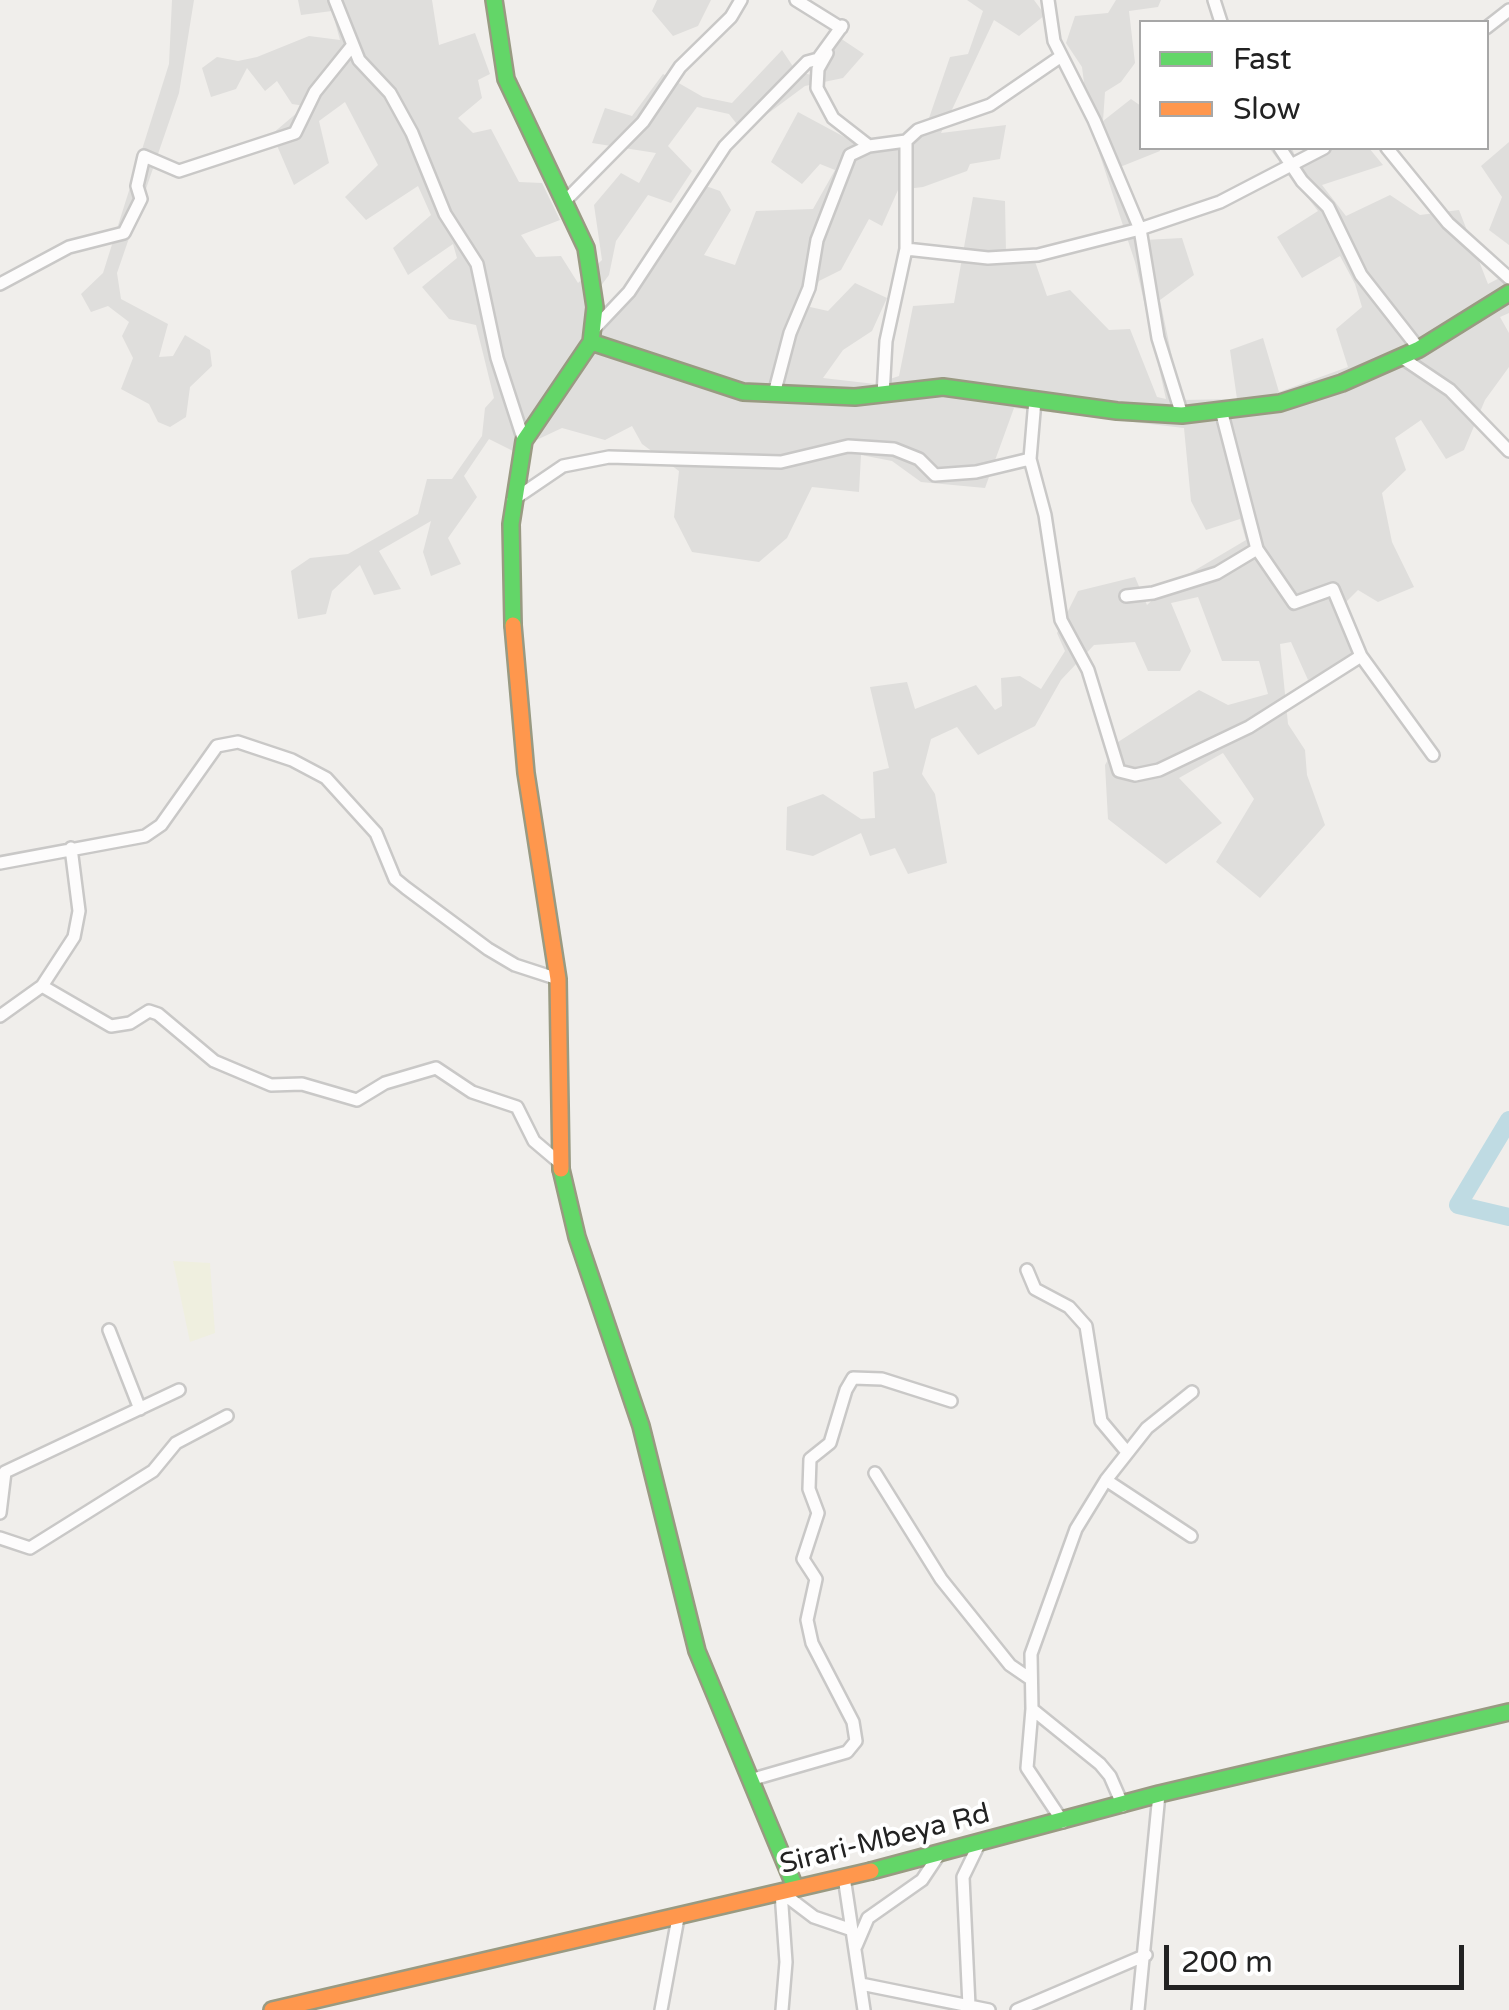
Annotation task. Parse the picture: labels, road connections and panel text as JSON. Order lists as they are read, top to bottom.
{
  "streets": {
    "main road": ["Sirari-Mbeya Rd"]
  },
  "legend": ["Fast", "Slow"],
  "scale_bar": "200 m"
}
